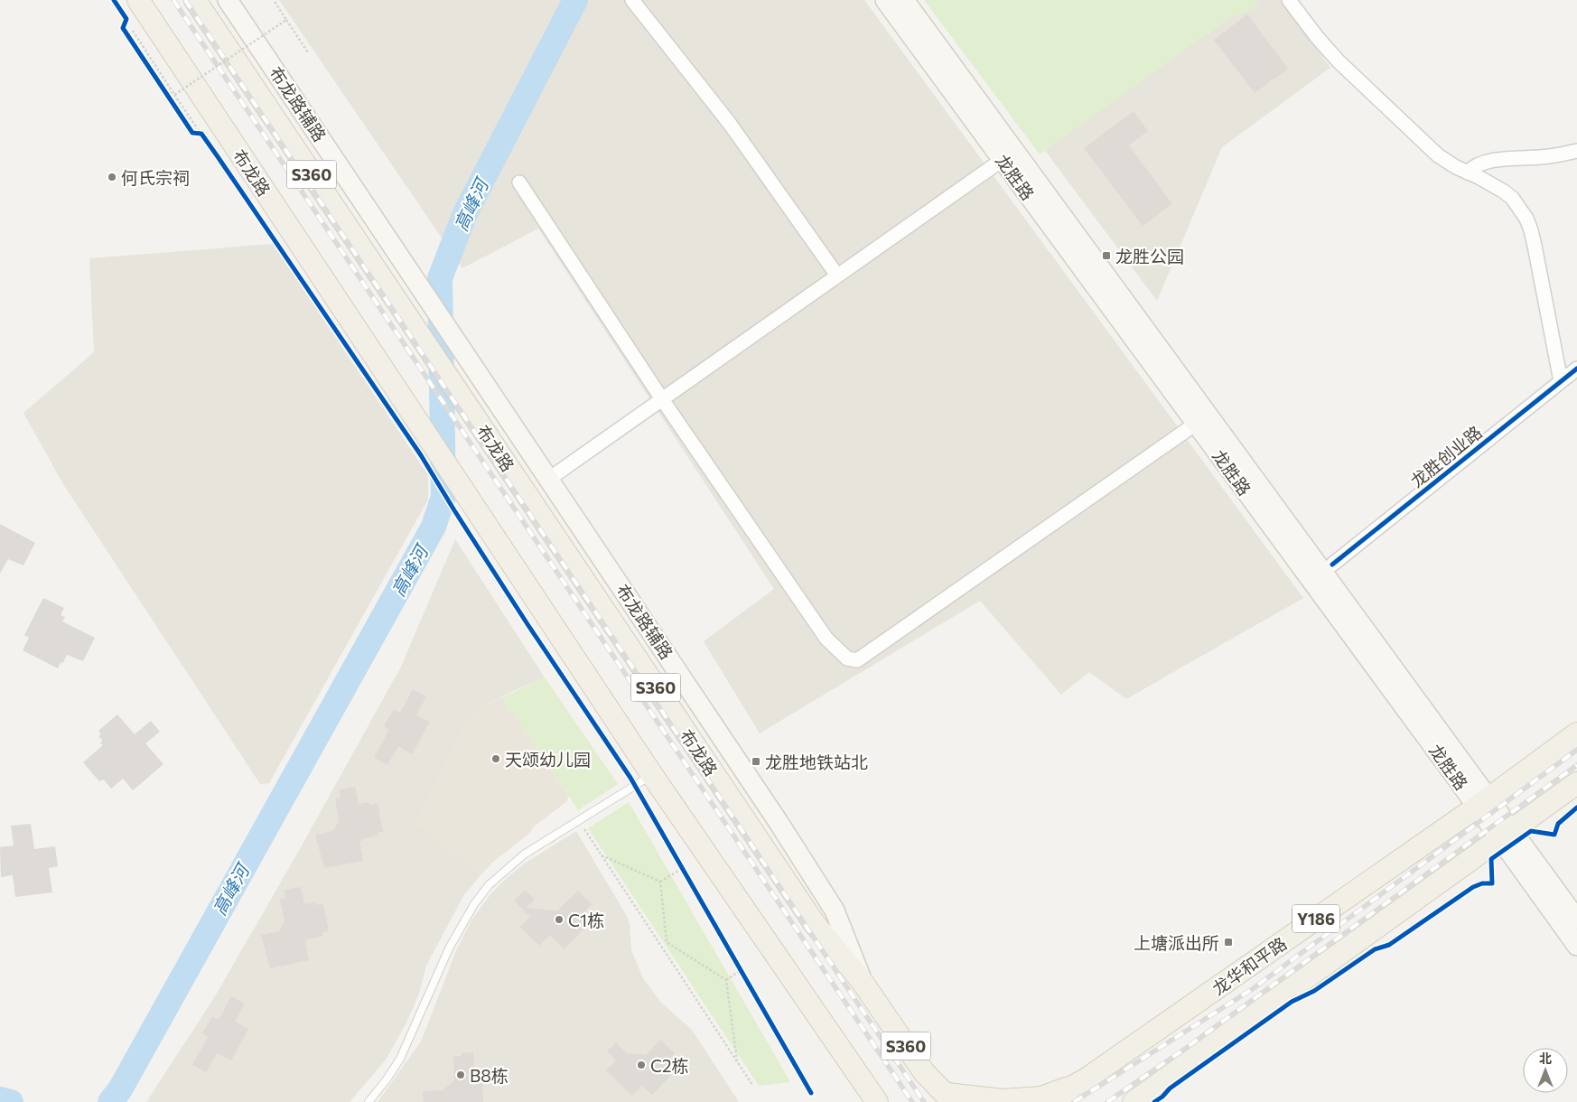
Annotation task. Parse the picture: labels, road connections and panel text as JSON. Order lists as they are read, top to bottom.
{
  "streets": {
    "main road": [
      "布龙路辅路",
      "布龙路",
      "S360",
      "龙胜路",
      "Y186",
      "龙华和平路"
    ],
    "street": ["龙胜创业路"]
  },
  "crossings": [
    ["布龙路辅路", "布龙路"],
    ["布龙路", "S360"],
    ["龙胜路", "龙胜创业路"],
    ["龙胜路", "Y186"],
    ["龙胜路", "龙华和平路"]
  ],
  "water": ["高峰河"],
  "places": {
    "other": [
      "何氏宗祠",
      "天颂幼儿园",
      "C1栋",
      "C2栋",
      "B8栋"
    ],
    "transit": ["龙胜公园", "龙胜地铁站北", "上塘派出所"]
  },
  "north": "top"
}
